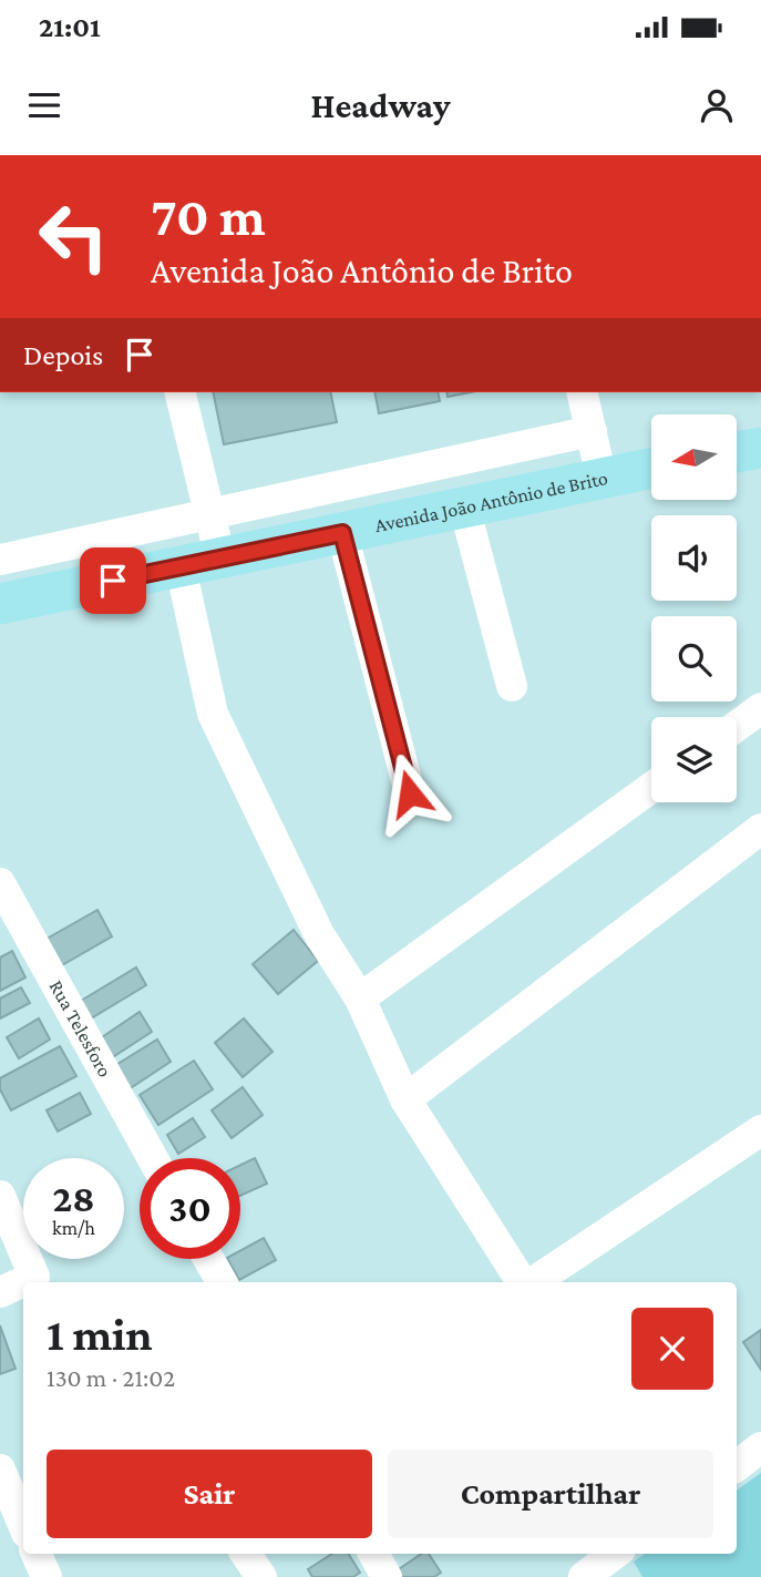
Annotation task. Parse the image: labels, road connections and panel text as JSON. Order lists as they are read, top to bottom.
{
  "streets": {
    "main road": ["Avenida João Antônio de Brito"],
    "street": ["Rua Telesforo"]
  },
  "north": "left",
  "page": {
    "status": "21:01",
    "header": "Headway",
    "turn": ["70 m", "Avenida João Antônio de Brito"],
    "then": "Depois",
    "speed": "28 km/h",
    "limit": "30",
    "heading": ["1 min", "130 m · 21:02"],
    "buttons": ["Sair", "Compartilhar"]
  }
}
